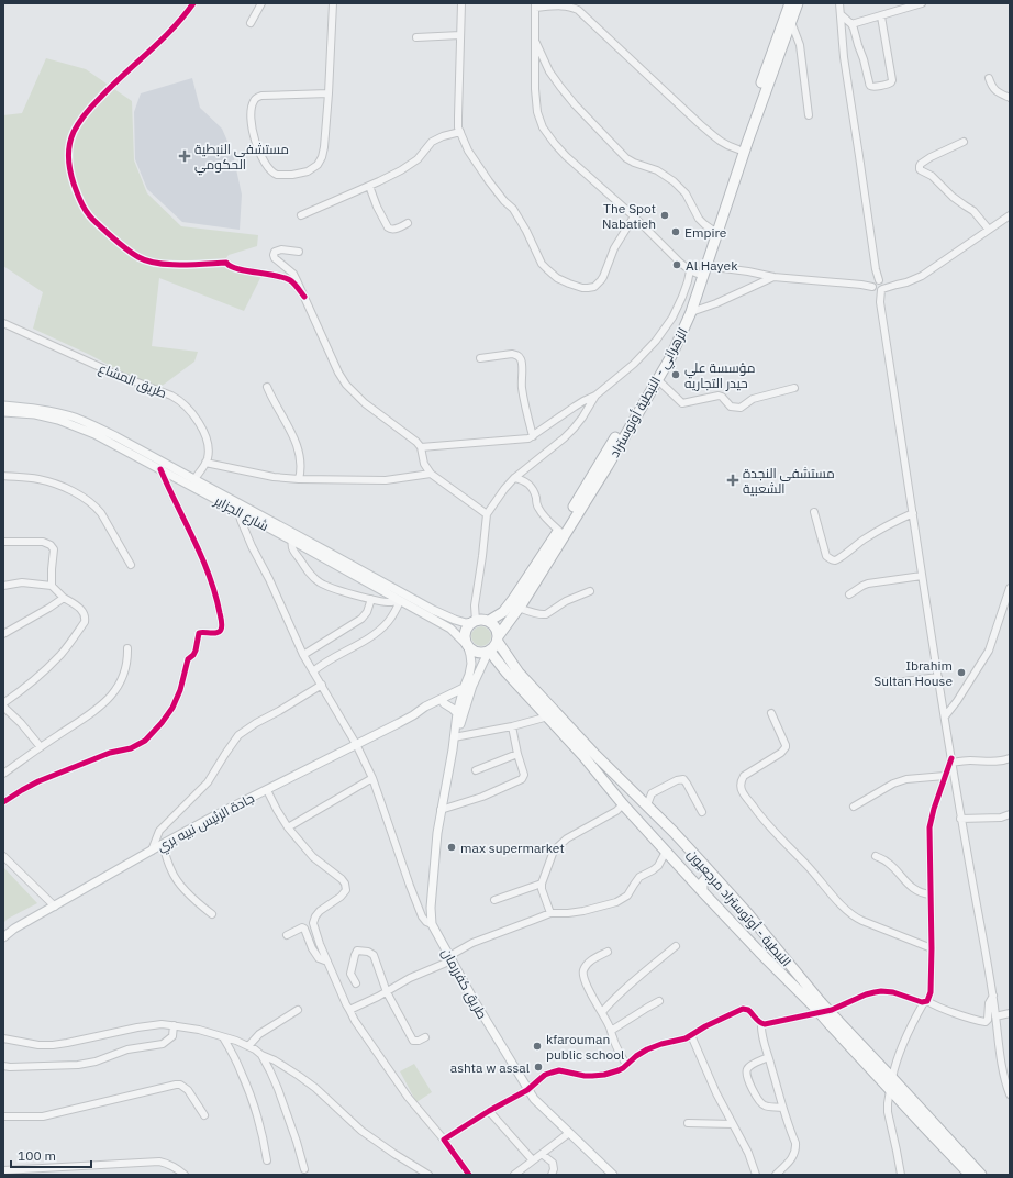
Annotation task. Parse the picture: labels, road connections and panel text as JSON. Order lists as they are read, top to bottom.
{
  "streets": {
    "highway": ["الزهراني - النبطية أوتوستراد", "النبطية - أوتوستراد مرجعيون"],
    "main road": ["شارع الجزاير", "جادة الرئيس نبيه بري", "طريق كفررمان"],
    "street": ["طريق المشاع"]
  },
  "crossings": [
    ["الزهراني - النبطية أوتوستراد", "شارع الجزاير"],
    ["الزهراني - النبطية أوتوستراد", "النبطية - أوتوستراد مرجعيون"],
    ["شارع الجزاير", "النبطية - أوتوستراد مرجعيون"]
  ],
  "places": {
    "health": ["مستشفى النبطية الحكومي", "مستشفى النجدة الشعبية"],
    "other": [
      "The Spot Nabatieh",
      "Empire",
      "Al Hayek",
      "مؤسسة علي حيدر التجاريه",
      "Ibrahim Sultan House",
      "max supermarket",
      "kfarouman public school",
      "ashta w assal"
    ]
  },
  "scale_bar": "100 m"
}
